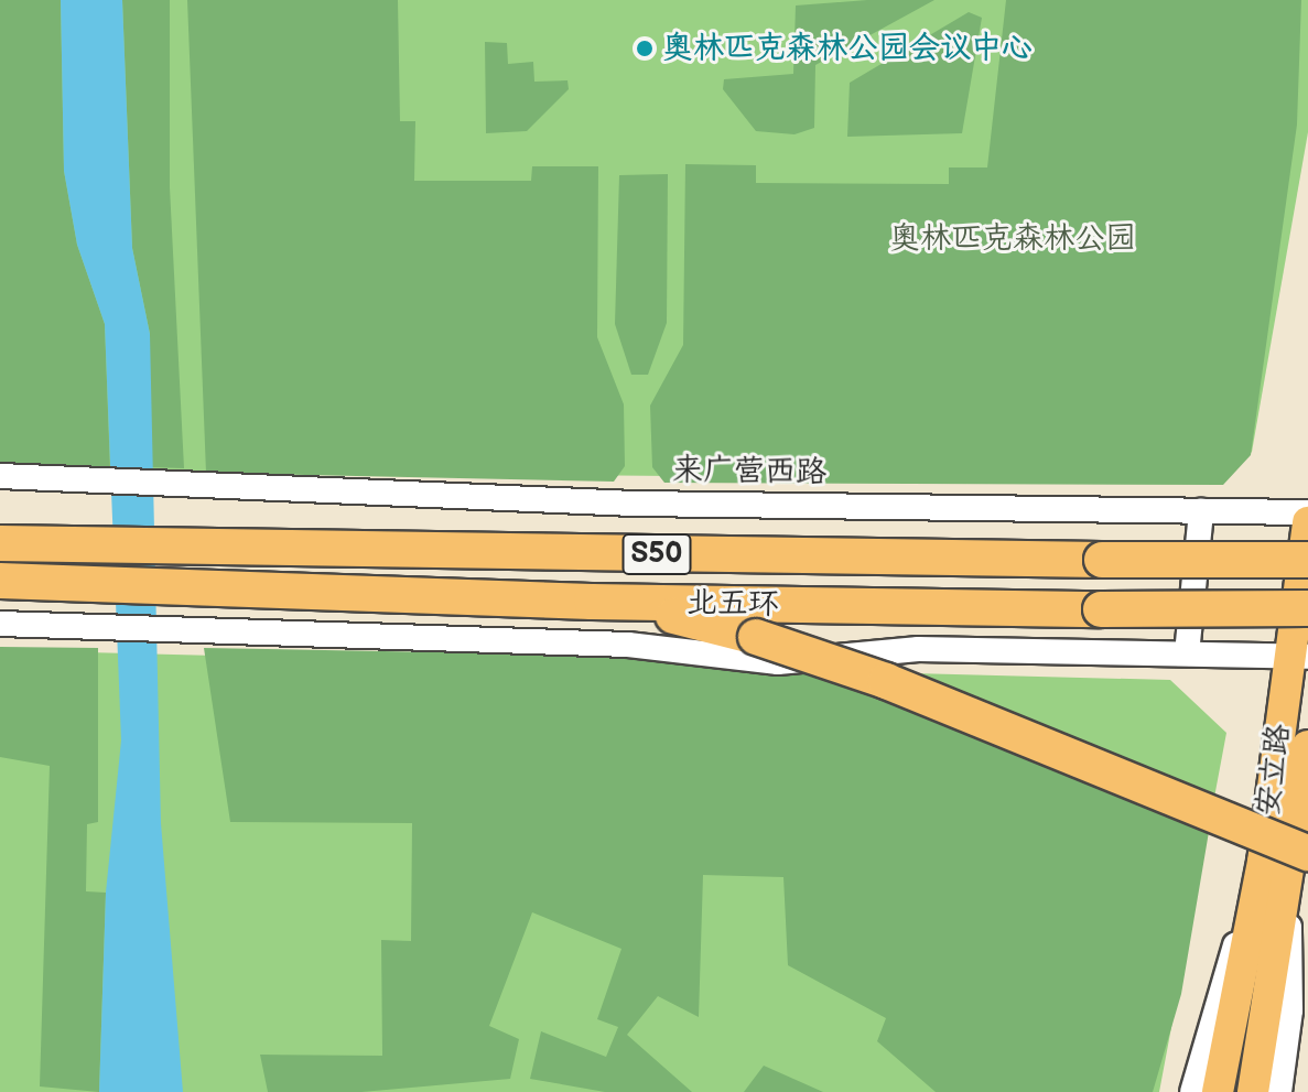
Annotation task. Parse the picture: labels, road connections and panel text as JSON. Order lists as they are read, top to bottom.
{
  "streets": {
    "highway": ["S50", "北五环"],
    "main road": ["安立路"],
    "street": ["来广营西路"]
  },
  "parks": ["奥林匹克森林公园"],
  "places": ["奥林匹克森林公园会议中心"]
}
